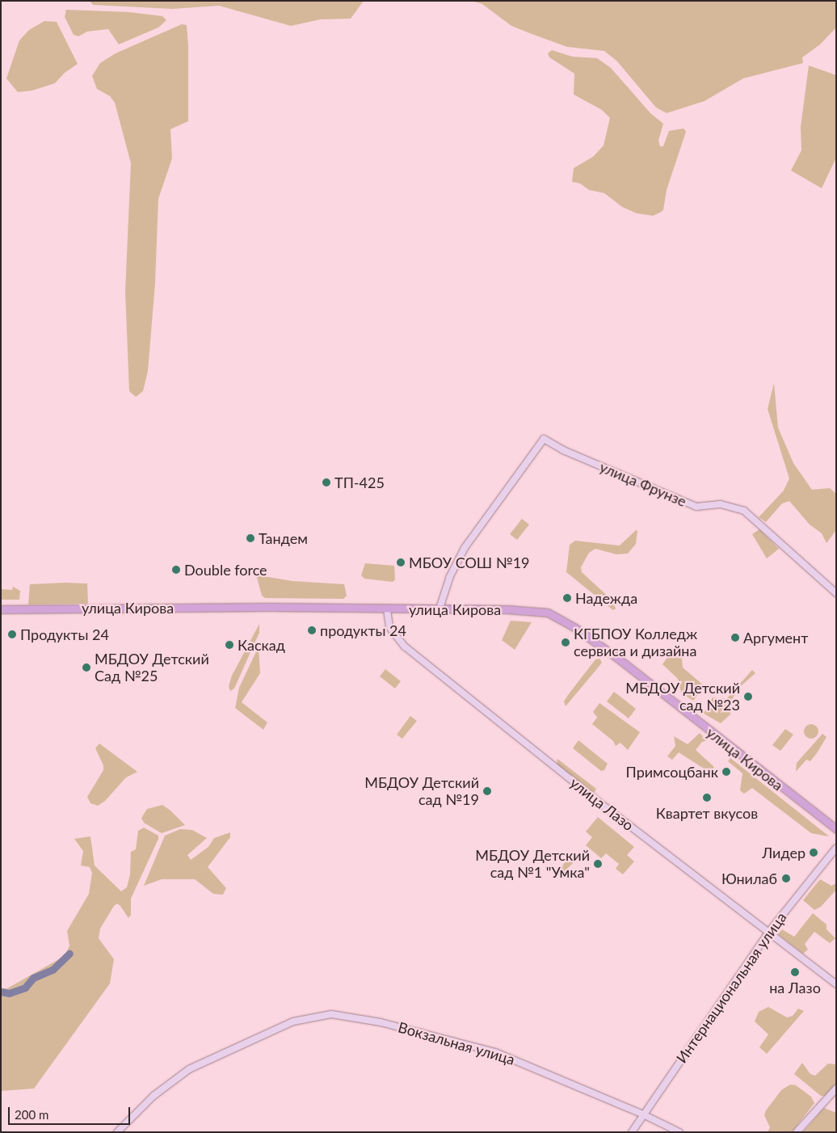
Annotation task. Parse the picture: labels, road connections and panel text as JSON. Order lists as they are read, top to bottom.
{
  "streets": {
    "main road": [
      "улица Фрунзе",
      "улица Кирова",
      "улица Лазо",
      "Интернациональная улица",
      "Вокзальная улица"
    ]
  },
  "crossings": [
    ["улица Фрунзе", "улица Кирова"],
    ["улица Кирова", "улица Лазо"],
    ["улица Лазо", "Интернациональная улица"],
    ["Интернациональная улица", "Вокзальная улица"]
  ],
  "places": [
    "ТП-425",
    "Тандем",
    "МБОУ СОШ №19",
    "Double force",
    "Надежда",
    "продукты 24",
    "Продукты 24",
    "Аргумент",
    "КГБПОУ Колледж сервиса и дизайна",
    "Каскад",
    "МБДОУ Детский Сад №25",
    "МБДОУ Детский сад №23",
    "Примсоцбанк",
    "МБДОУ Детский сад №19",
    "Квартет вкусов",
    "Лидер",
    "МБДОУ Детский сад №1 \"Умка\"",
    "Юнилаб",
    "на Лазо"
  ],
  "scale_bar": "200 m"
}
